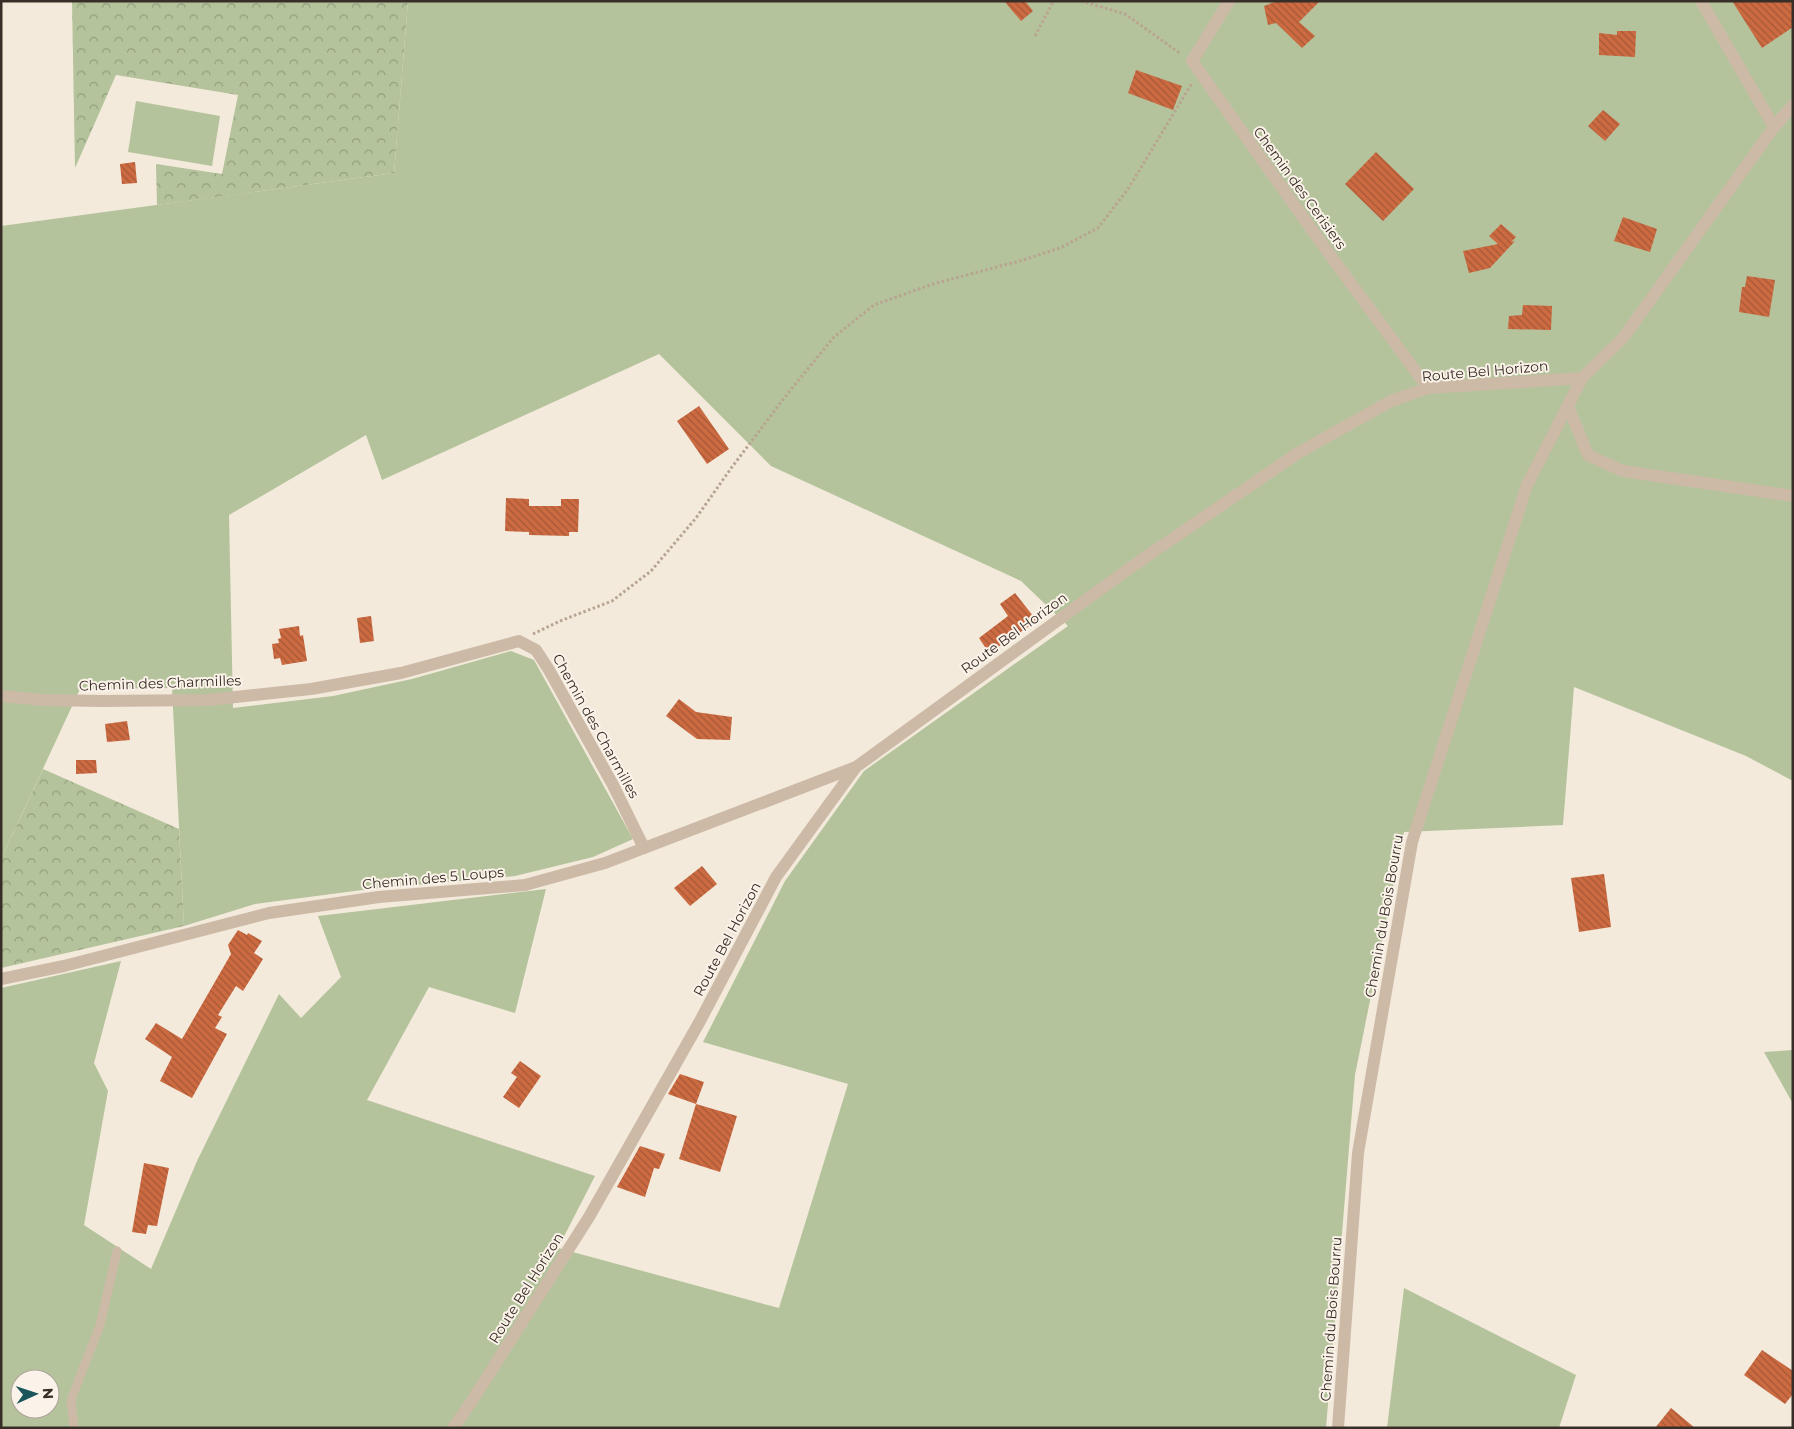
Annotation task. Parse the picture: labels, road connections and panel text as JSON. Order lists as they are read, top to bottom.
{
  "streets": {
    "street": [
      "Chemin des Cerisiers",
      "Route Bel Horizon",
      "Chemin des Charmilles",
      "Chemin des 5 Loups",
      "Chemin du Bois Bourru"
    ]
  },
  "crossings": [
    ["Chemin des Cerisiers", "Route Bel Horizon"],
    ["Route Bel Horizon", "Chemin des 5 Loups"],
    ["Route Bel Horizon", "Chemin du Bois Bourru"],
    ["Chemin des Charmilles", "Chemin des 5 Loups"]
  ],
  "north": "right"
}
